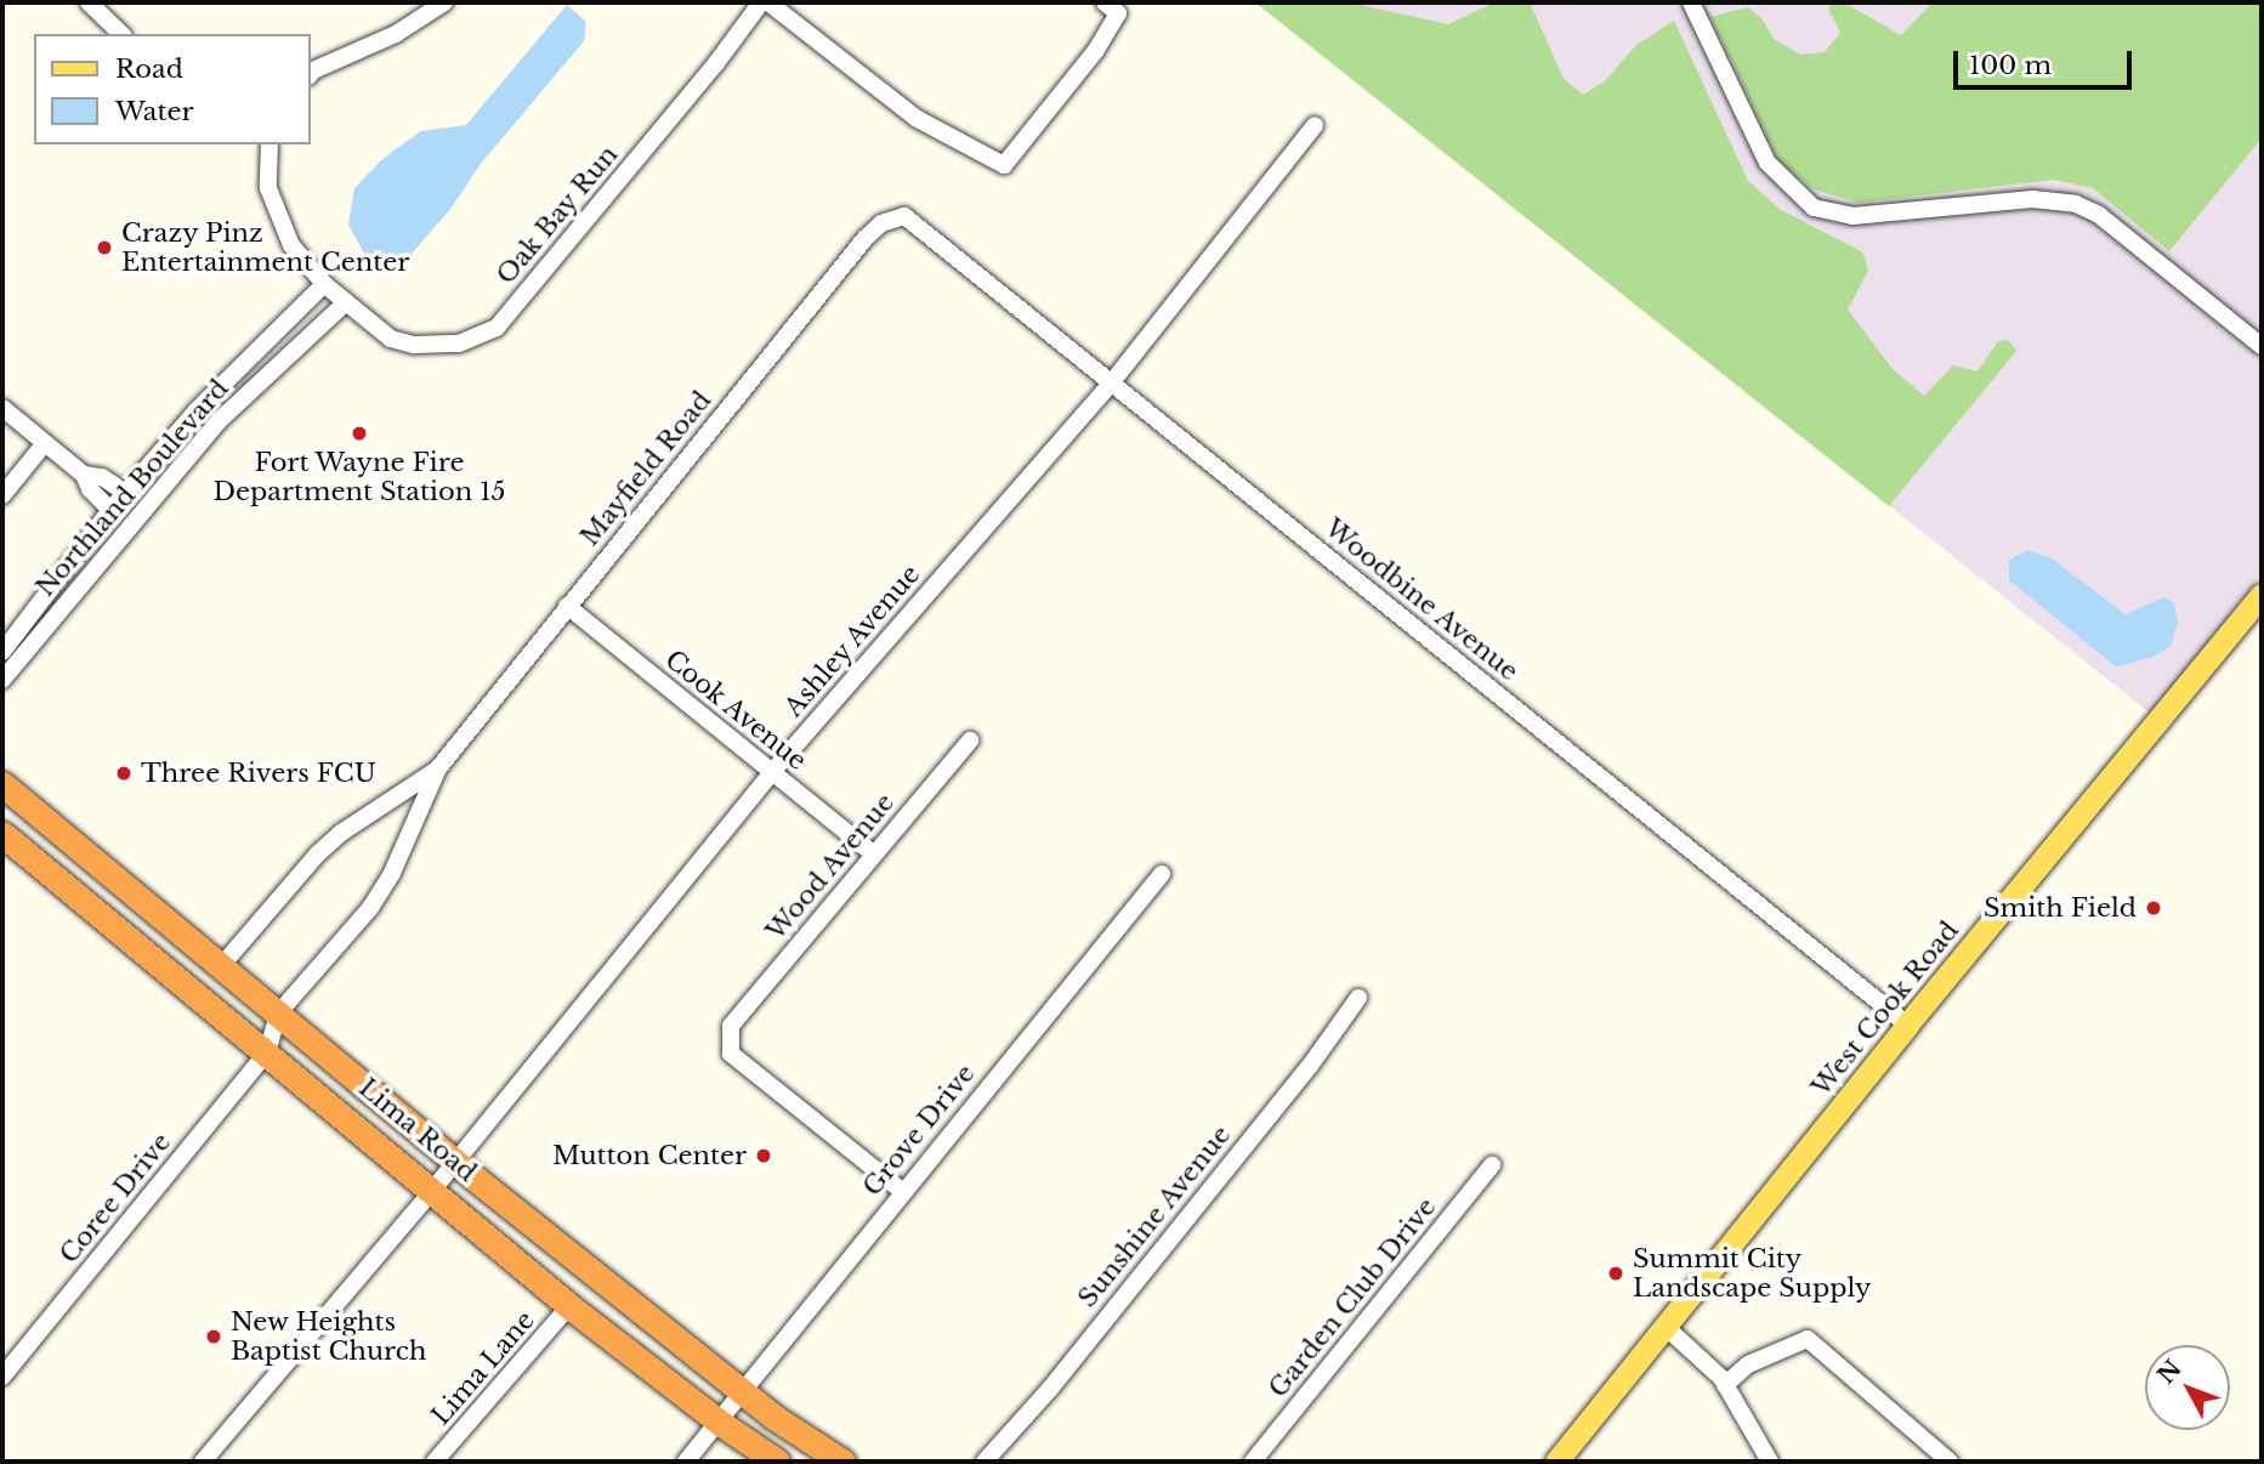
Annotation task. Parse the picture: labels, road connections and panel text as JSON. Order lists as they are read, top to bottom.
{
  "streets": {
    "highway": ["Lima Road"],
    "main road": ["West Cook Road"],
    "street": [
      "Oak Bay Run",
      "Mayfield Road",
      "Northland Boulevard",
      "Woodbine Avenue",
      "Ashley Avenue",
      "Cook Avenue",
      "Wood Avenue",
      "Grove Drive",
      "Coree Drive",
      "Sunshine Avenue",
      "Garden Club Drive",
      "Lima Lane"
    ]
  },
  "crossings": [
    ["Oak Bay Run", "Northland Boulevard"],
    ["Mayfield Road", "Woodbine Avenue"],
    ["Mayfield Road", "Cook Avenue"],
    ["Woodbine Avenue", "Ashley Avenue"],
    ["Woodbine Avenue", "West Cook Road"],
    ["Ashley Avenue", "Cook Avenue"],
    ["Ashley Avenue", "Lima Road"],
    ["Cook Avenue", "Wood Avenue"],
    ["Wood Avenue", "Grove Drive"],
    ["Lima Road", "Grove Drive"],
    ["Lima Road", "Coree Drive"],
    ["Lima Road", "Lima Lane"]
  ],
  "places": [
    "Crazy Pinz Entertainment Center",
    "Fort Wayne Fire Department Station 15",
    "Three Rivers FCU",
    "Smith Field",
    "Mutton Center",
    "Summit City Landscape Supply",
    "New Heights Baptist Church"
  ],
  "legend": ["Road", "Water"],
  "scale_bar": "100 m",
  "north": "top left"
}
